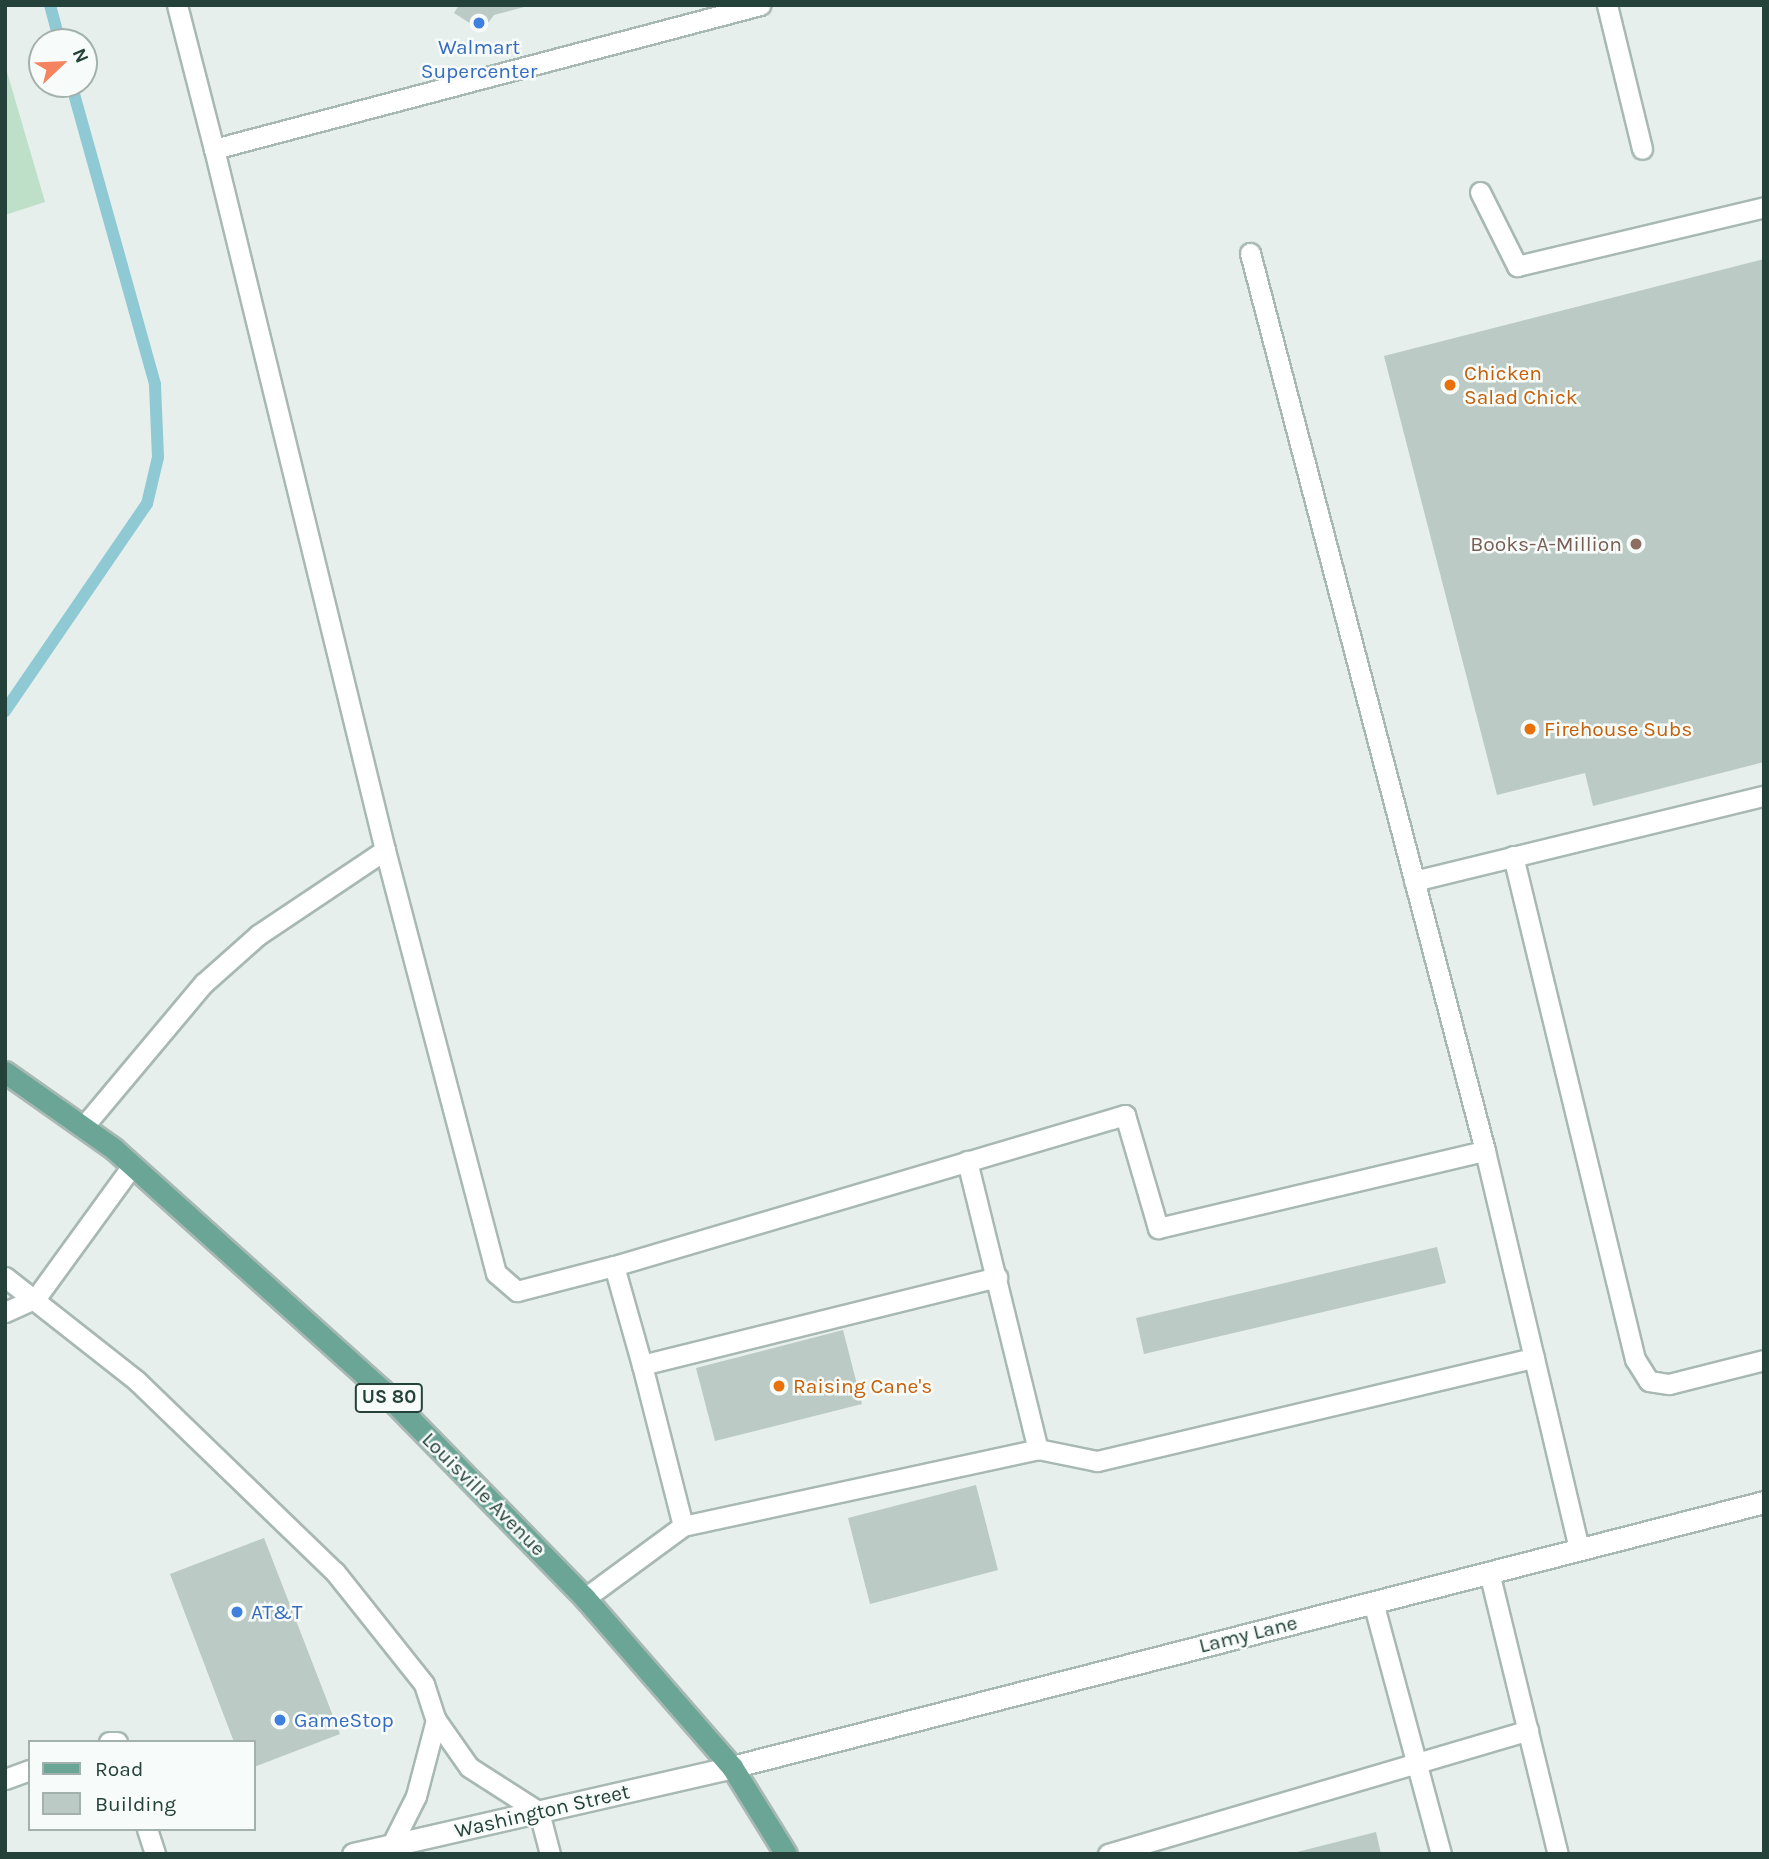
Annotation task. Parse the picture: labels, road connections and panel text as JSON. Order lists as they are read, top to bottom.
{
  "streets": {
    "main road": ["US 80", "Louisville Avenue"],
    "street": ["Lamy Lane", "Washington Street"]
  },
  "crossings": [
    ["Louisville Avenue", "Lamy Lane"],
    ["Louisville Avenue", "Washington Street"],
    ["Lamy Lane", "Washington Street"]
  ],
  "places": [
    "Walmart Supercenter",
    "Chicken Salad Chick",
    "Books-A-Million",
    "Firehouse Subs",
    "Raising Cane's",
    "AT&T",
    "GameStop"
  ],
  "legend": ["Road", "Building"],
  "north": "top right"
}
